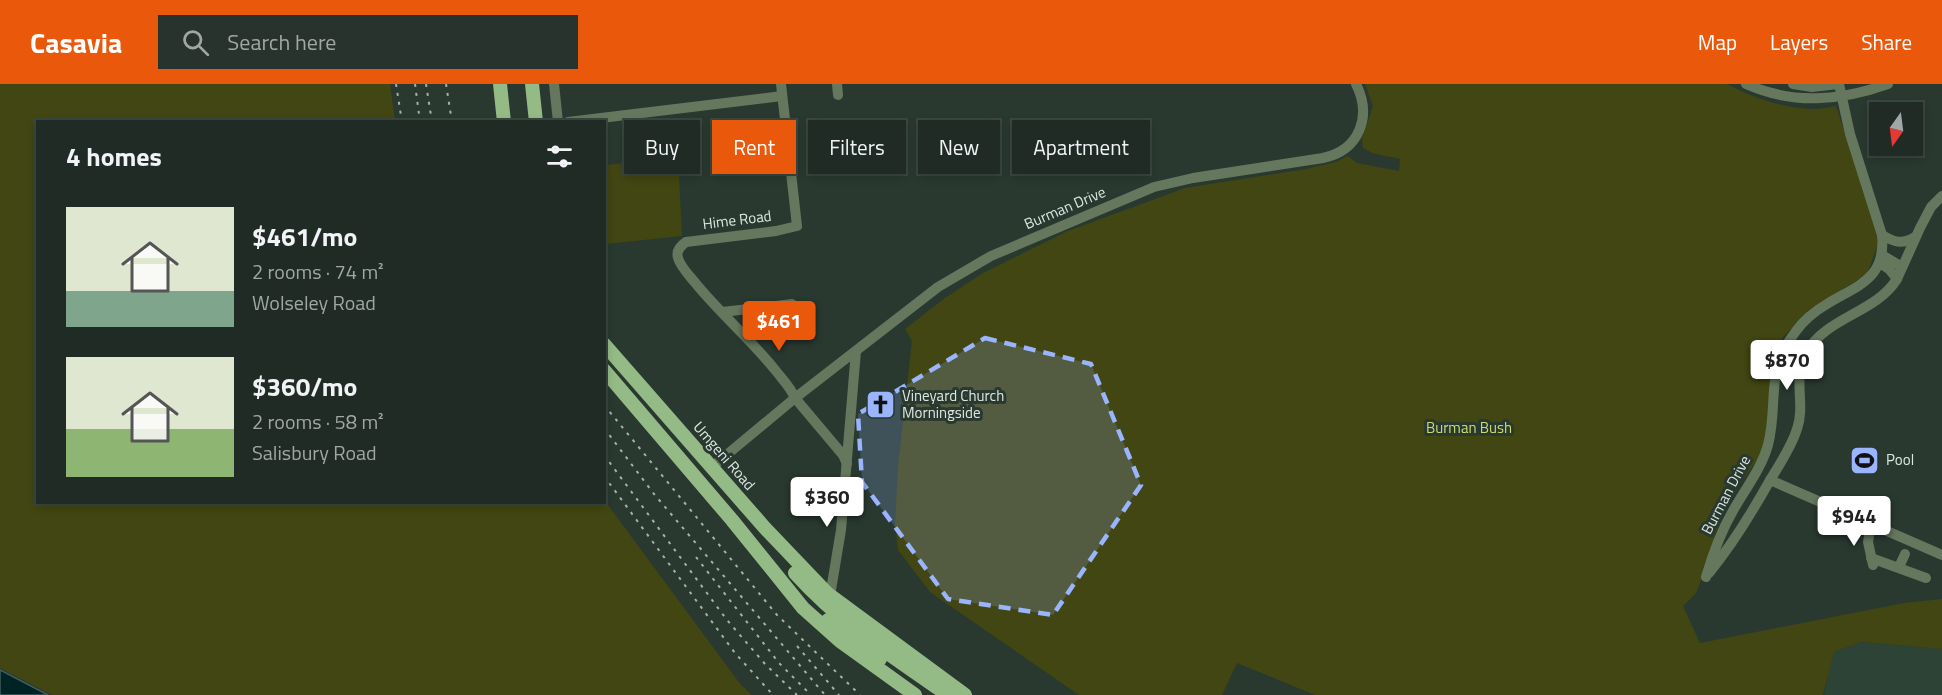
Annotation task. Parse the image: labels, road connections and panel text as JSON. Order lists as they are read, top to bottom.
{
  "streets": {
    "main road": ["Umgeni Road"],
    "street": ["Burman Drive", "Hime Road"]
  },
  "crossings": [
    ["Burman Drive", "Umgeni Road"]
  ],
  "parks": ["Burman Bush"],
  "places": {
    "church": ["Vineyard Church Morningside"],
    "sports": ["Pool"]
  },
  "north": "bottom",
  "page": {
    "header": "Casavia",
    "search": "Search here",
    "nav": ["Map", "Layers", "Share"],
    "chip": [
      "Buy",
      "Rent",
      "Filters",
      "New",
      "Apartment"
    ],
    "heading": "4 homes",
    "list": [
      {
        "name": "$461/mo",
        "note": "2 rooms · 74 m² · Wolseley Road"
      },
      {
        "name": "$360/mo",
        "note": "2 rooms · 58 m² · Salisbury Road"
      }
    ],
    "price": [
      "$461",
      "$870",
      "$360",
      "$944"
    ]
  }
}
